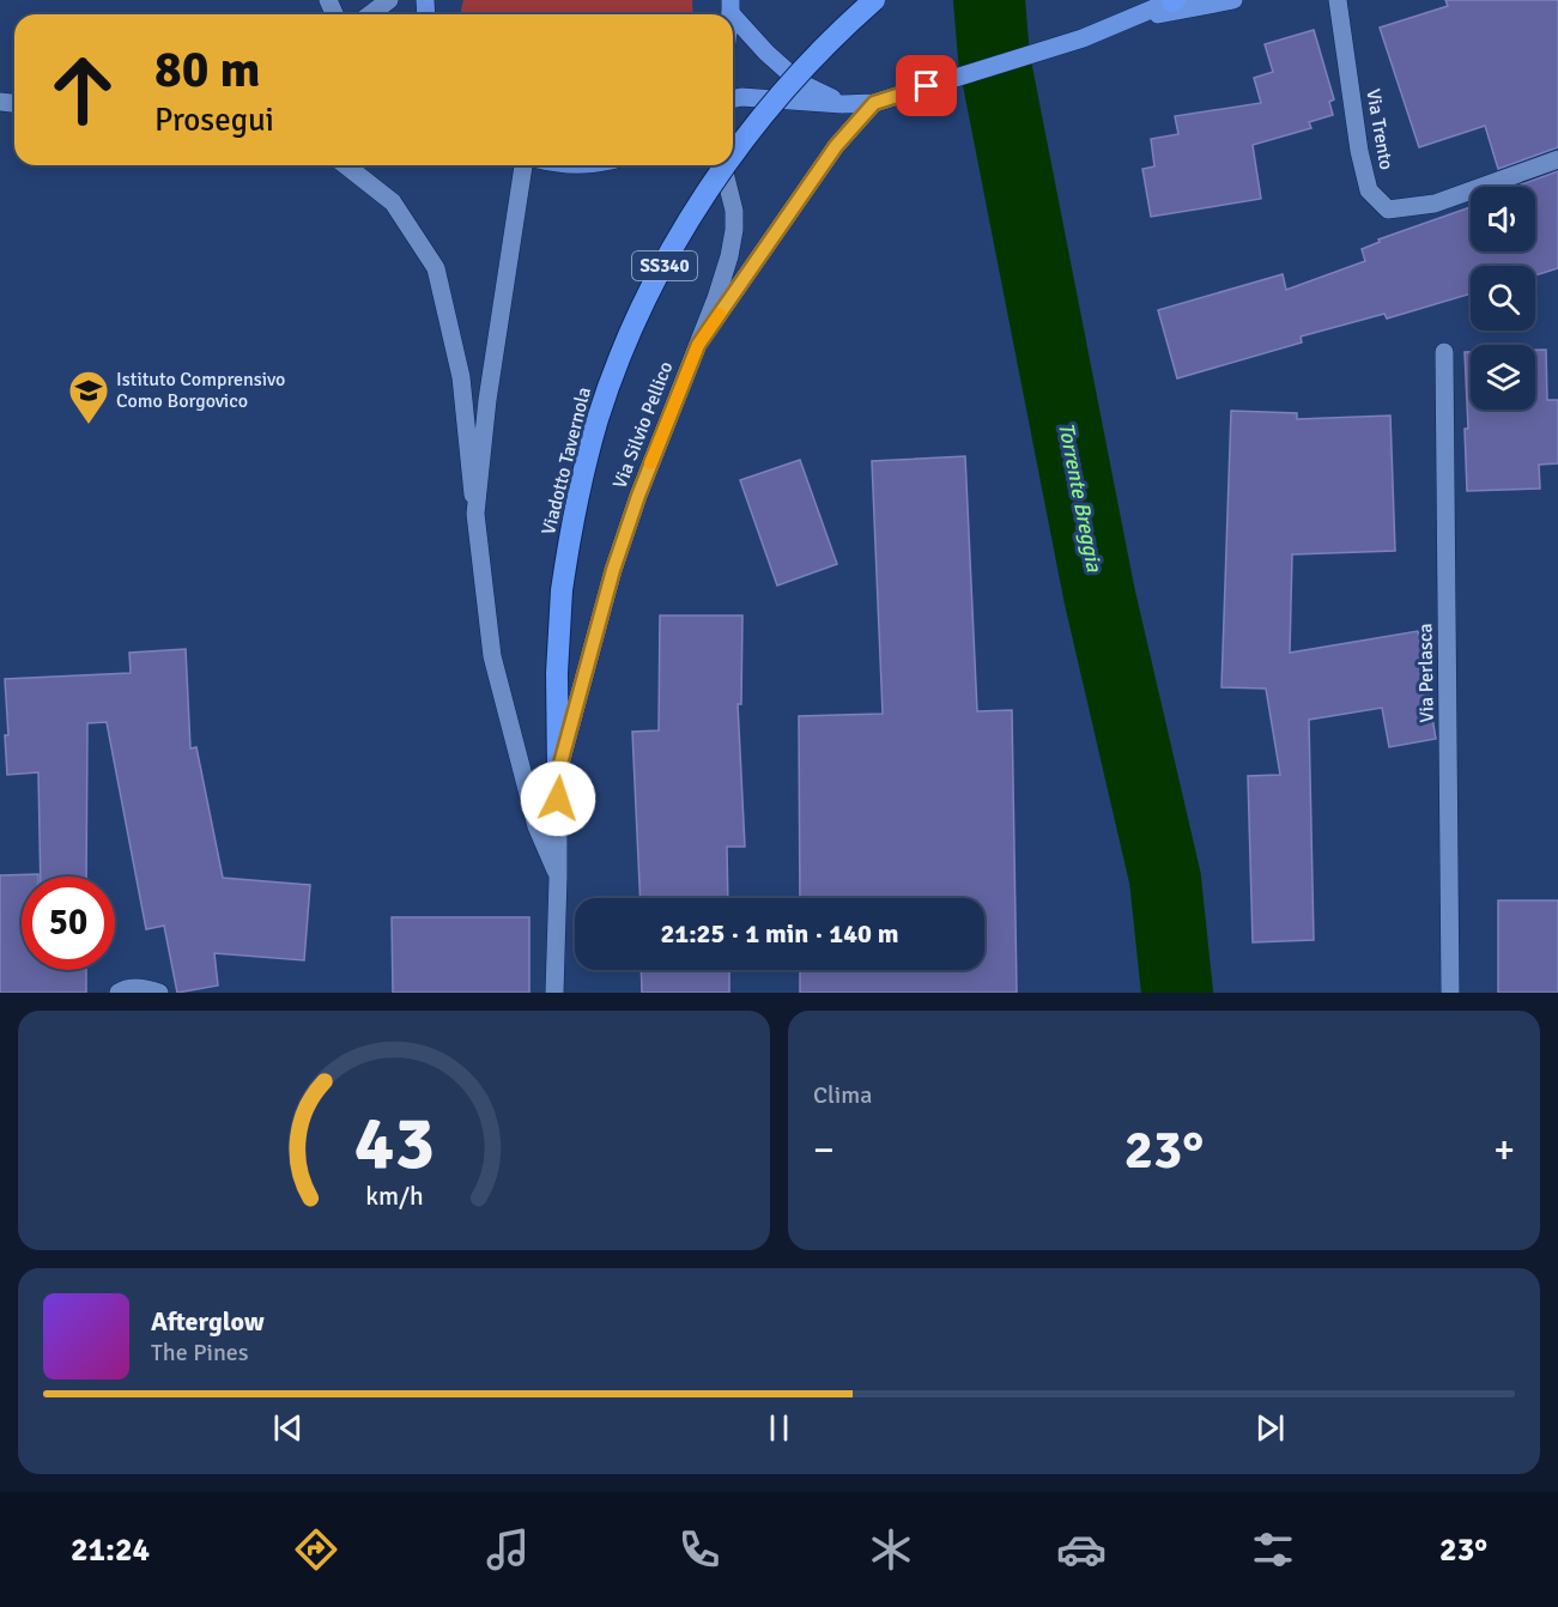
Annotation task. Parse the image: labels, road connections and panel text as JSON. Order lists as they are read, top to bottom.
{
  "streets": {
    "highway": ["SS340", "Viadotto Tavernola"],
    "main road": ["Via Trento", "Via Silvio Pellico", "Via Perlasca"]
  },
  "crossings": [
    ["Via Silvio Pellico", "Viadotto Tavernola"]
  ],
  "water": ["Torrente Breggia"],
  "places": {
    "school or university": ["Istituto Comprensivo Como Borgovico"]
  },
  "page": {
    "turn": ["80 m", "Prosegui"],
    "limit": "50",
    "trip": "21:25 · 1 min · 140 m",
    "tile": "Clima",
    "heat": ["−", "23°", "+"],
    "song": ["Afterglow", "The Pines"],
    "tabs": ["21:24", "23°"],
    "gauge": ["43", "km/h"]
  }
}
